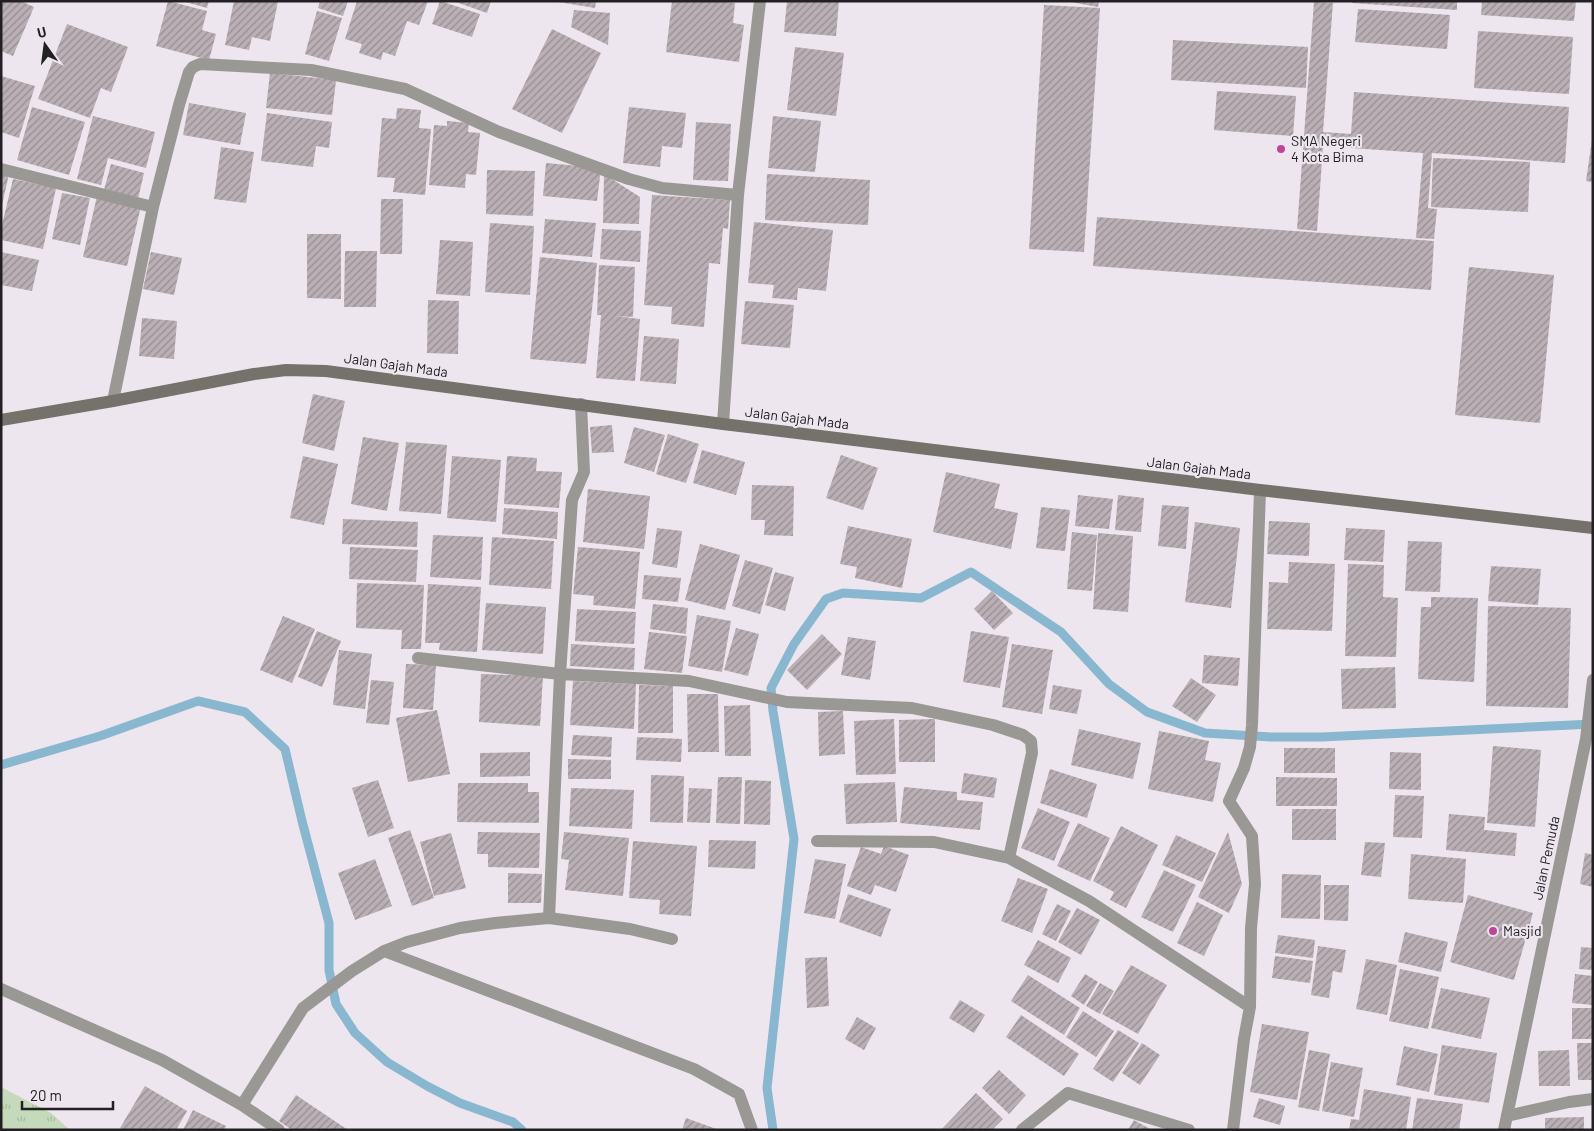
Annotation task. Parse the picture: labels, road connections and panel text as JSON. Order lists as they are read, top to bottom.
{
  "streets": {
    "main road": ["Jalan Gajah Mada"],
    "street": ["Jalan Pemuda"]
  },
  "places": ["SMA Negeri 4 Kota Bima", "Masjid"],
  "scale_bar": "20 m",
  "north": "top"
}
